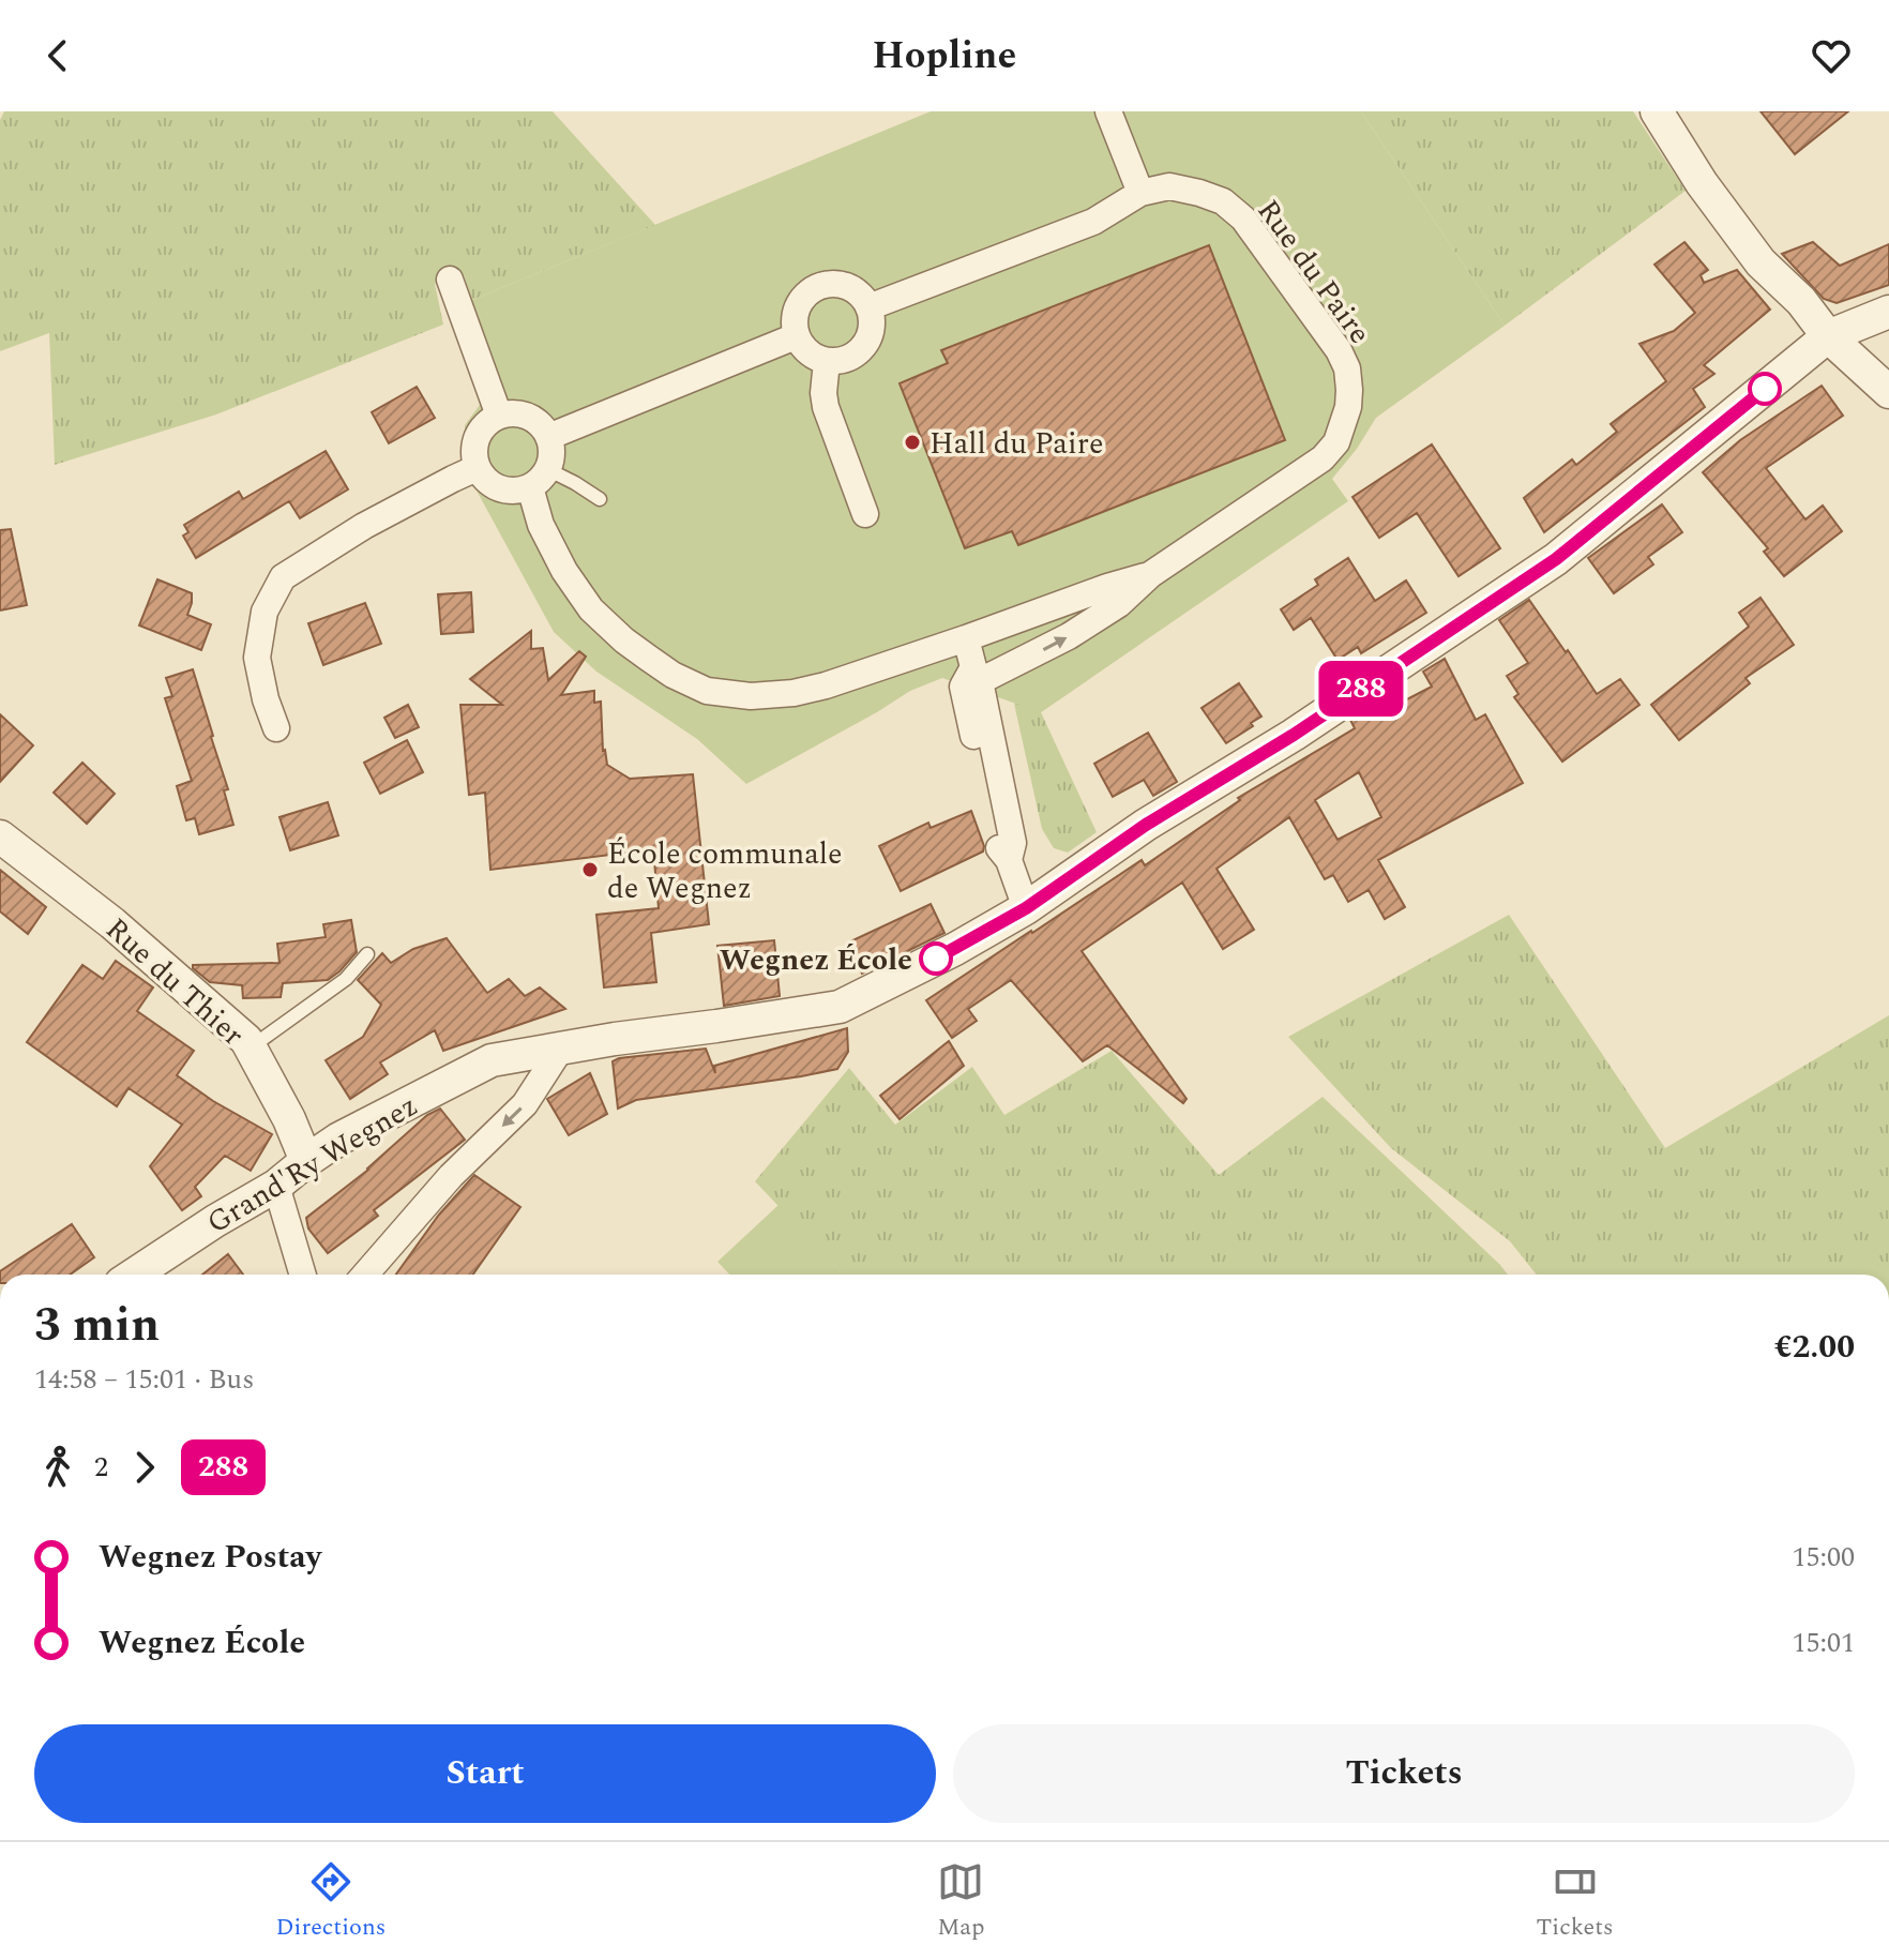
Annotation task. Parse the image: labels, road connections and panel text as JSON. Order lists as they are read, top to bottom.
{
  "streets": {
    "street": ["Rue du Paire", "Rue du Thier", "Grand'Ry Wegnez"]
  },
  "crossings": [
    ["Rue du Thier", "Grand'Ry Wegnez"]
  ],
  "places": ["Hall du Paire", "École communale de Wegnez", "Wegnez École"],
  "lines": ["bus line 288"],
  "page": {
    "header": "Hopline",
    "on_map": "288",
    "heading": ["3 min", "14:58 – 15:01 · Bus", "€2.00"],
    "legs": ["2", "288"],
    "list": [
      {
        "name": "Wegnez Postay",
        "value": "15:00"
      },
      {
        "name": "Wegnez École",
        "value": "15:01"
      }
    ],
    "buttons": ["Start", "Tickets"],
    "tabs": ["Directions", "Map", "Tickets"]
  }
}
